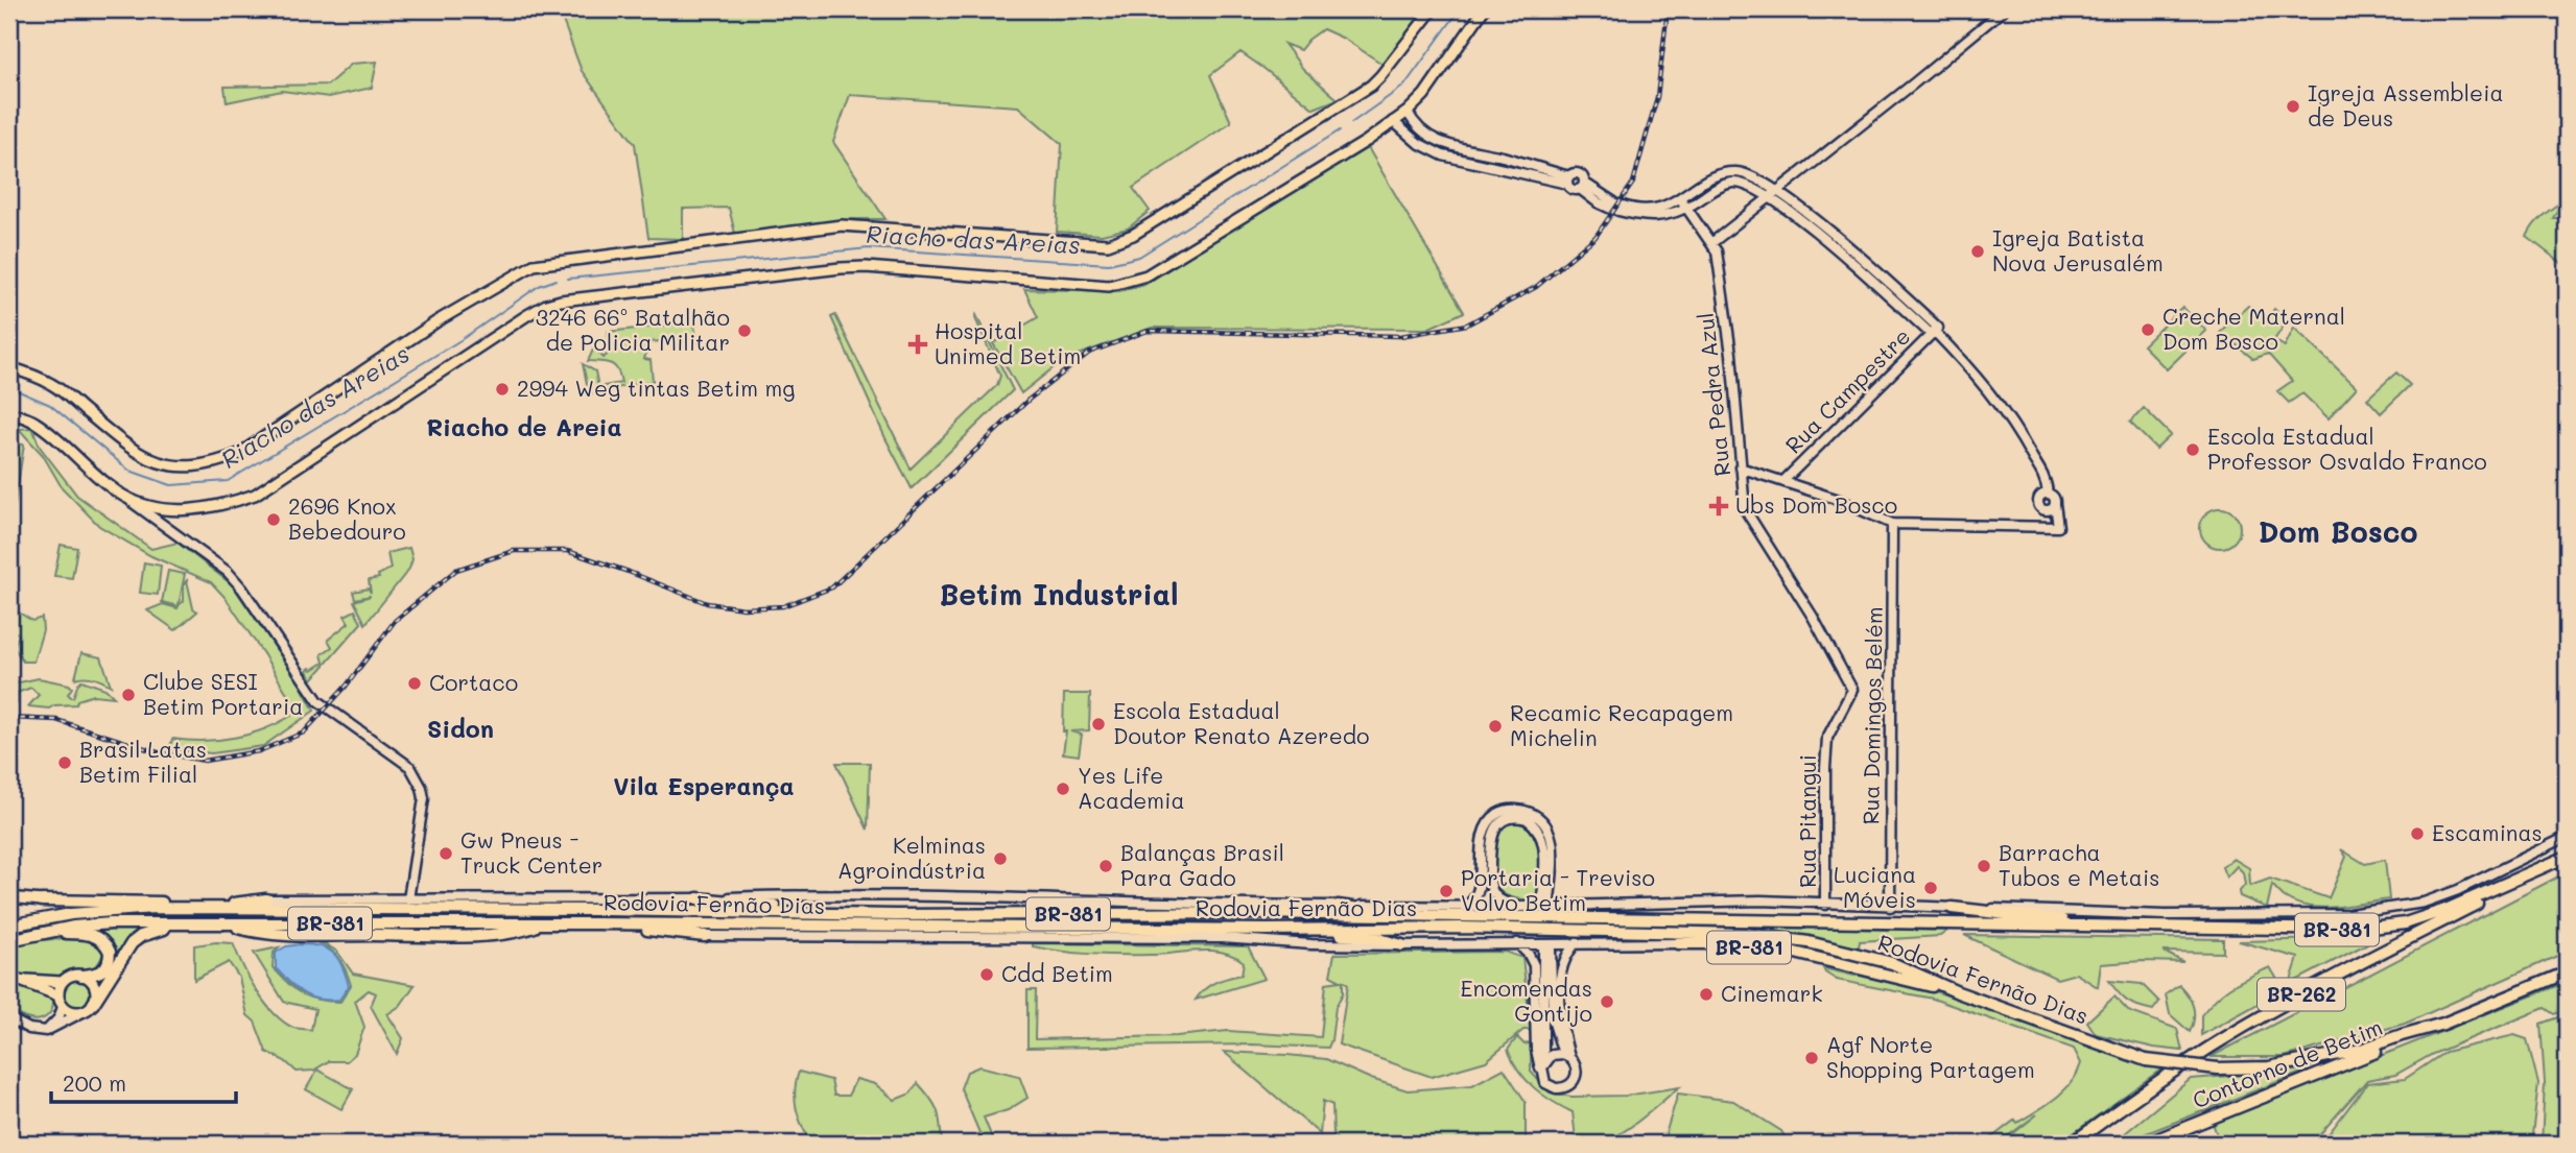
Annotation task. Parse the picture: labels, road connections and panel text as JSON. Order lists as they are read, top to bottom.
{
  "streets": {
    "highway": [
      "Rodovia Fernão Dias",
      "BR-381",
      "BR-262",
      "Contorno de Betim"
    ],
    "main road": [
      "Rua Campestre",
      "Rua Pedra Azul",
      "Rua Domingos Belém",
      "Rua Pitangui"
    ]
  },
  "crossings": [
    ["Rua Pedra Azul", "Rua Pitangui"],
    ["Rua Domingos Belém", "Rodovia Fernão Dias"],
    ["Rua Pitangui", "Rodovia Fernão Dias"],
    ["Rodovia Fernão Dias", "BR-381"],
    ["Rodovia Fernão Dias", "Contorno de Betim"]
  ],
  "districts": [
    "Riacho de Areia",
    "Dom Bosco",
    "Betim Industrial",
    "Sidon",
    "Vila Esperança"
  ],
  "water": ["Riacho das Areias"],
  "places": {
    "other": [
      "Igreja Assembleia de Deus",
      "Igreja Batista Nova Jerusalém",
      "Creche Maternal Dom Bosco",
      "3246 66º Batalhão de Policia Militar",
      "2994 Weg tintas Betim mg",
      "Escola Estadual Professor Osvaldo Franco",
      "2696 Knox Bebedouro",
      "Cortaco",
      "Clube SESI Betim Portaria",
      "Escola Estadual Doutor Renato Azeredo",
      "Recamic Recapagem Michelin",
      "Brasil Latas Betim Filial",
      "Yes Life Academia",
      "Escaminas",
      "Gw Pneus - Truck Center",
      "Kelminas Agroindústria",
      "Balanças Brasil Para Gado",
      "Barracha Tubos e Metais",
      "Luciana Móveis",
      "Portaria - Treviso Volvo Betim",
      "Cdd Betim",
      "Cinemark",
      "Encomendas Gontijo",
      "Agf Norte Shopping Partagem"
    ],
    "health": ["Hospital Unimed Betim", "Ubs Dom Bosco"]
  },
  "scale_bar": "200 m"
}
